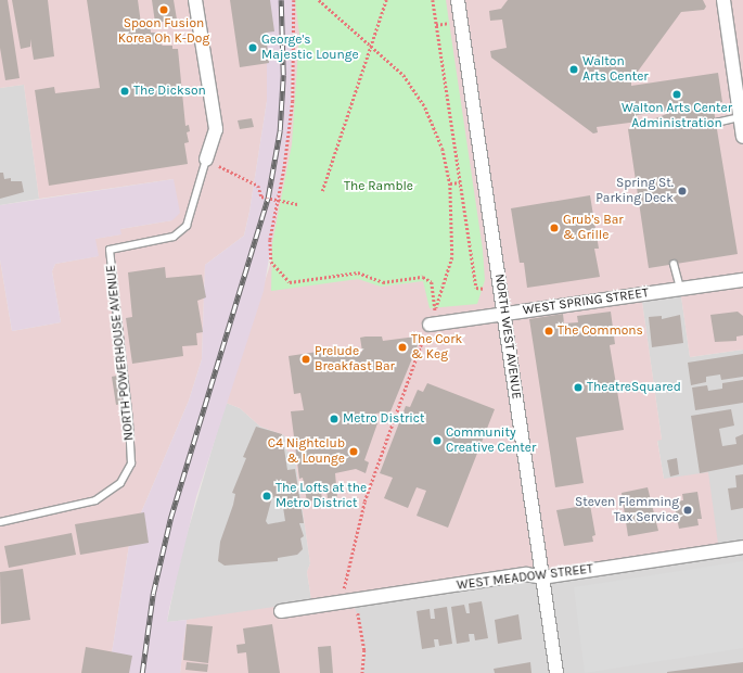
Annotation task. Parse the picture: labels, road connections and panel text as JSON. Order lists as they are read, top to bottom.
{
  "streets": {
    "street": [
      "WEST SPRING STREET",
      "NORTH WEST AVENUE",
      "NORTH POWERHOUSE AVENUE",
      "WEST MEADOW STREET"
    ]
  },
  "crossings": [
    ["WEST SPRING STREET", "NORTH WEST AVENUE"],
    ["NORTH WEST AVENUE", "WEST MEADOW STREET"]
  ],
  "parks": ["The Ramble"],
  "places": [
    "Spoon Fusion Korea Oh K-Dog",
    "George's Majestic Lounge",
    "Walton Arts Center",
    "The Dickson",
    "Walton Arts Center Administration",
    "Spring St. Parking Deck",
    "Grub's Bar & Grille",
    "The Commons",
    "The Cork & Keg",
    "Prelude Breakfast Bar",
    "TheatreSquared",
    "Metro District",
    "Community Creative Center",
    "C4 Nightclub & Lounge",
    "The Lofts at the Metro District",
    "Steven Flemming Tax Service"
  ]
}
